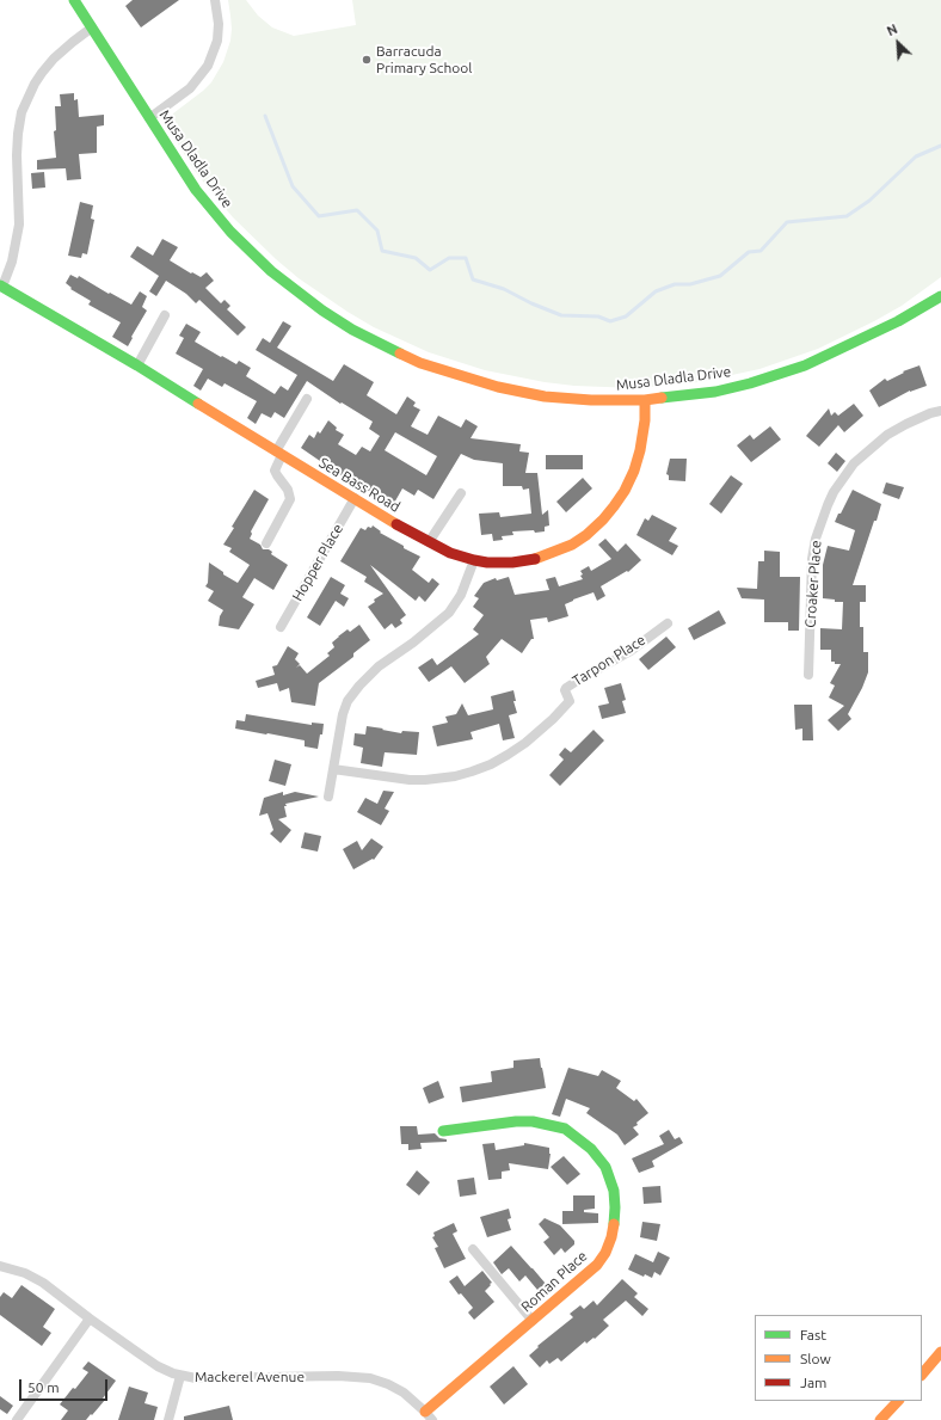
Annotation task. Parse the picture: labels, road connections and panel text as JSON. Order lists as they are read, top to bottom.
{
  "streets": {
    "street": [
      "Musa Dladla Drive",
      "Sea Bass Road",
      "Hopper Place",
      "Croaker Place",
      "Tarpon Place",
      "Roman Place",
      "Mackerel Avenue"
    ]
  },
  "crossings": [
    ["Musa Dladla Drive", "Sea Bass Road"],
    ["Sea Bass Road", "Hopper Place"],
    ["Roman Place", "Mackerel Avenue"]
  ],
  "places": ["Barracuda Primary School"],
  "legend": ["Fast", "Slow", "Jam"],
  "scale_bar": "50 m",
  "north": "top left"
}
